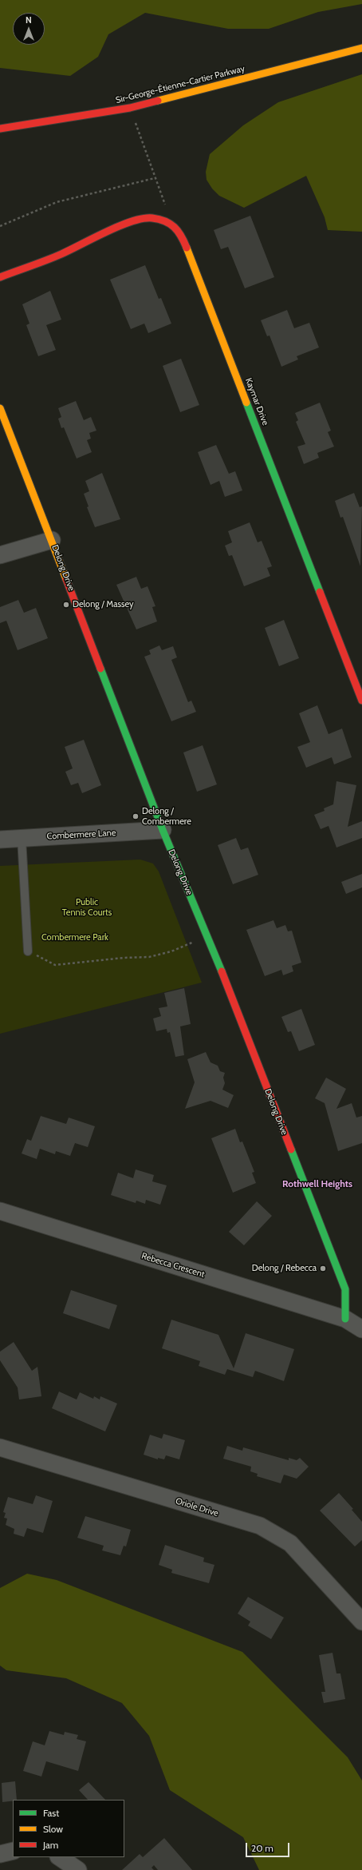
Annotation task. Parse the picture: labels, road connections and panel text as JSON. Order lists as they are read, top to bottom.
{
  "streets": {
    "street": [
      "Sir-George-Étienne-Cartier Parkway",
      "Kaymar Drive",
      "Delong Drive",
      "Combermere Lane",
      "Rebecca Crescent",
      "Oriole Drive"
    ]
  },
  "crossings": [
    ["Delong Drive", "Combermere Lane"],
    ["Delong Drive", "Rebecca Crescent"]
  ],
  "districts": ["Rothwell Heights"],
  "parks": ["Public Tennis Courts", "Combermere Park"],
  "places": ["Delong / Massey", "Delong / Combermere", "Delong / Rebecca"],
  "legend": ["Fast", "Slow", "Jam"],
  "scale_bar": "20 m",
  "north": "top"
}
